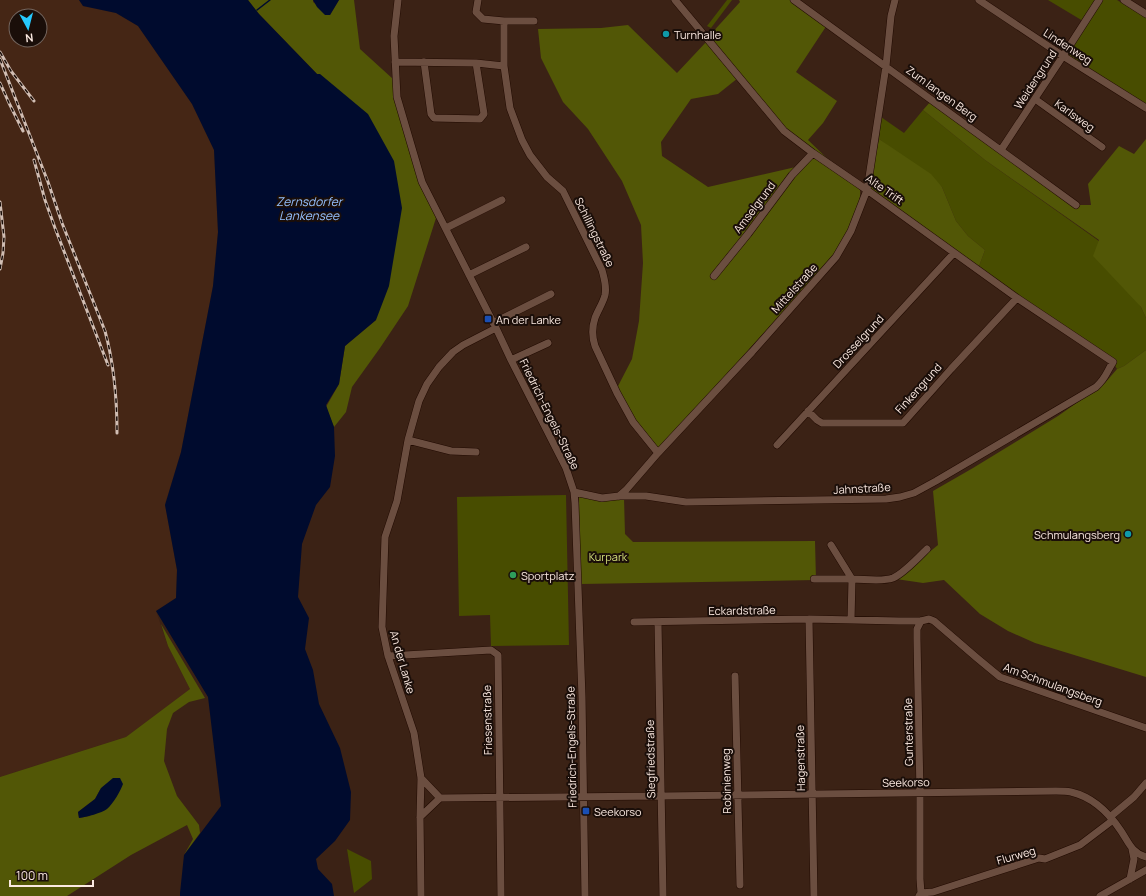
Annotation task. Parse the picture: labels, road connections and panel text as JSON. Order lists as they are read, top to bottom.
{
  "streets": {
    "street": [
      "Lindenweg",
      "Weidengrund",
      "Zum langen Berg",
      "Karlsweg",
      "Alte Trift",
      "Amselgrund",
      "Schillingstraße",
      "Mittelstraße",
      "Drosselgrund",
      "Finkengrund",
      "Friedrich-Engels-Straße",
      "Jahnstraße",
      "Eckardstraße",
      "An der Lanke",
      "Am Schmulangsberg",
      "Friesenstraße",
      "Gunterstraße",
      "Hagenstraße",
      "Siegfriedstraße",
      "Robinienweg",
      "Seekorso",
      "Flurweg"
    ]
  },
  "crossings": [
    ["Lindenweg", "Weidengrund"],
    ["Weidengrund", "Zum langen Berg"],
    ["Weidengrund", "Karlsweg"],
    ["Zum langen Berg", "Mittelstraße"],
    ["Alte Trift", "Amselgrund"],
    ["Alte Trift", "Mittelstraße"],
    ["Alte Trift", "Drosselgrund"],
    ["Alte Trift", "Finkengrund"],
    ["Alte Trift", "Jahnstraße"],
    ["Schillingstraße", "Mittelstraße"],
    ["Mittelstraße", "Jahnstraße"],
    ["Drosselgrund", "Finkengrund"],
    ["Friedrich-Engels-Straße", "An der Lanke"],
    ["Friedrich-Engels-Straße", "Seekorso"],
    ["Eckardstraße", "Am Schmulangsberg"],
    ["Eckardstraße", "Hagenstraße"],
    ["Eckardstraße", "Siegfriedstraße"],
    ["An der Lanke", "Friesenstraße"],
    ["Am Schmulangsberg", "Gunterstraße"],
    ["Friesenstraße", "Seekorso"],
    ["Gunterstraße", "Seekorso"],
    ["Gunterstraße", "Flurweg"],
    ["Hagenstraße", "Seekorso"],
    ["Siegfriedstraße", "Seekorso"],
    ["Robinienweg", "Seekorso"],
    ["Seekorso", "Flurweg"]
  ],
  "water": ["Zernsdorfer Lankensee"],
  "parks": ["Kurpark"],
  "places": {
    "other": ["Turnhalle", "Schmulangsberg", "Sportplatz"],
    "transit": ["An der Lanke", "Seekorso"]
  },
  "scale_bar": "100 m",
  "north": "bottom"
}
